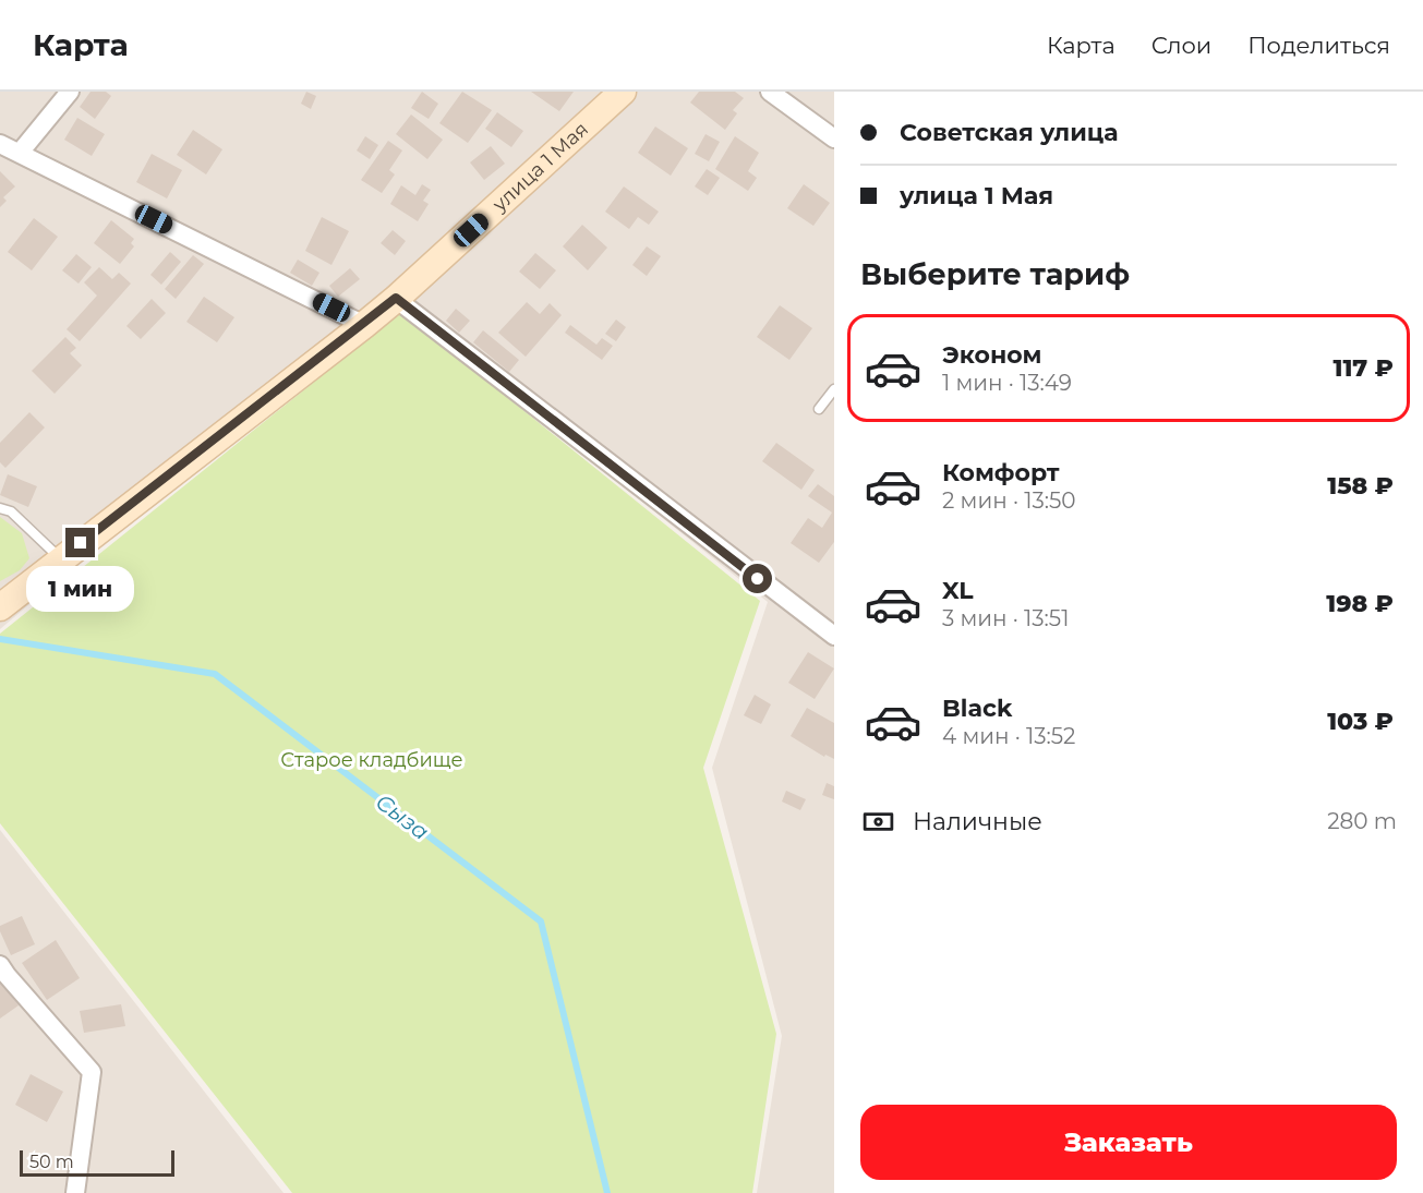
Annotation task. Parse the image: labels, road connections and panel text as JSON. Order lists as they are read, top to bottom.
{
  "streets": {
    "main road": ["улица 1 Мая"]
  },
  "water": ["Сыза"],
  "parks": ["Старое кладбище"],
  "scale_bar": "50 m",
  "page": {
    "header": "Карта",
    "nav": ["Карта", "Слои", "Поделиться"],
    "banner": ["Советская улица", "улица 1 Мая"],
    "heading": "Выберите тариф",
    "list": [
      {
        "name": "Эконом",
        "note": "1 мин · 13:49",
        "value": "117 ₽"
      },
      {
        "name": "Комфорт",
        "note": "2 мин · 13:50",
        "value": "158 ₽"
      },
      {
        "name": "XL",
        "note": "3 мин · 13:51",
        "value": "198 ₽"
      },
      {
        "name": "Black",
        "note": "4 мин · 13:52",
        "value": "103 ₽"
      }
    ],
    "bubble": "1 мин",
    "pay": ["Наличные", "280 m"],
    "buttons": "Заказать",
    "scale": "50 m"
  }
}
